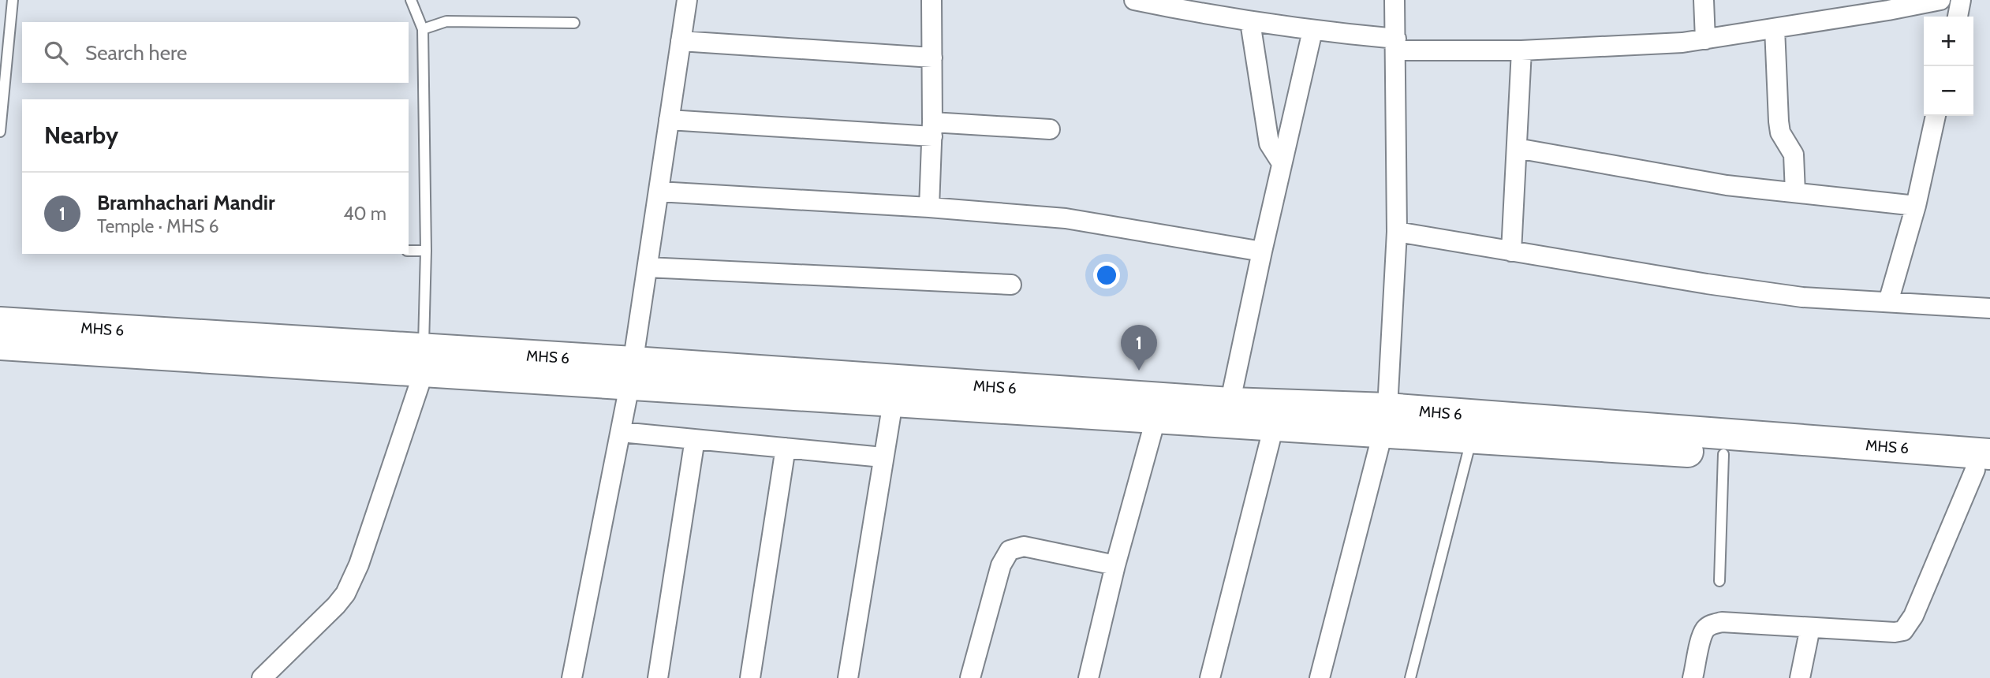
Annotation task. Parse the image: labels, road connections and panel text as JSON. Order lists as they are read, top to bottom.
{
  "streets": {
    "main road": ["MHS 6"]
  },
  "page": {
    "map_buttons": ["+", "−"],
    "search": "Search here",
    "heading": "Nearby",
    "list": [
      {
        "mark": "1",
        "name": "Bramhachari Mandir",
        "note": "Temple · MHS 6",
        "value": "40 m"
      }
    ],
    "pins": "1"
  }
}
